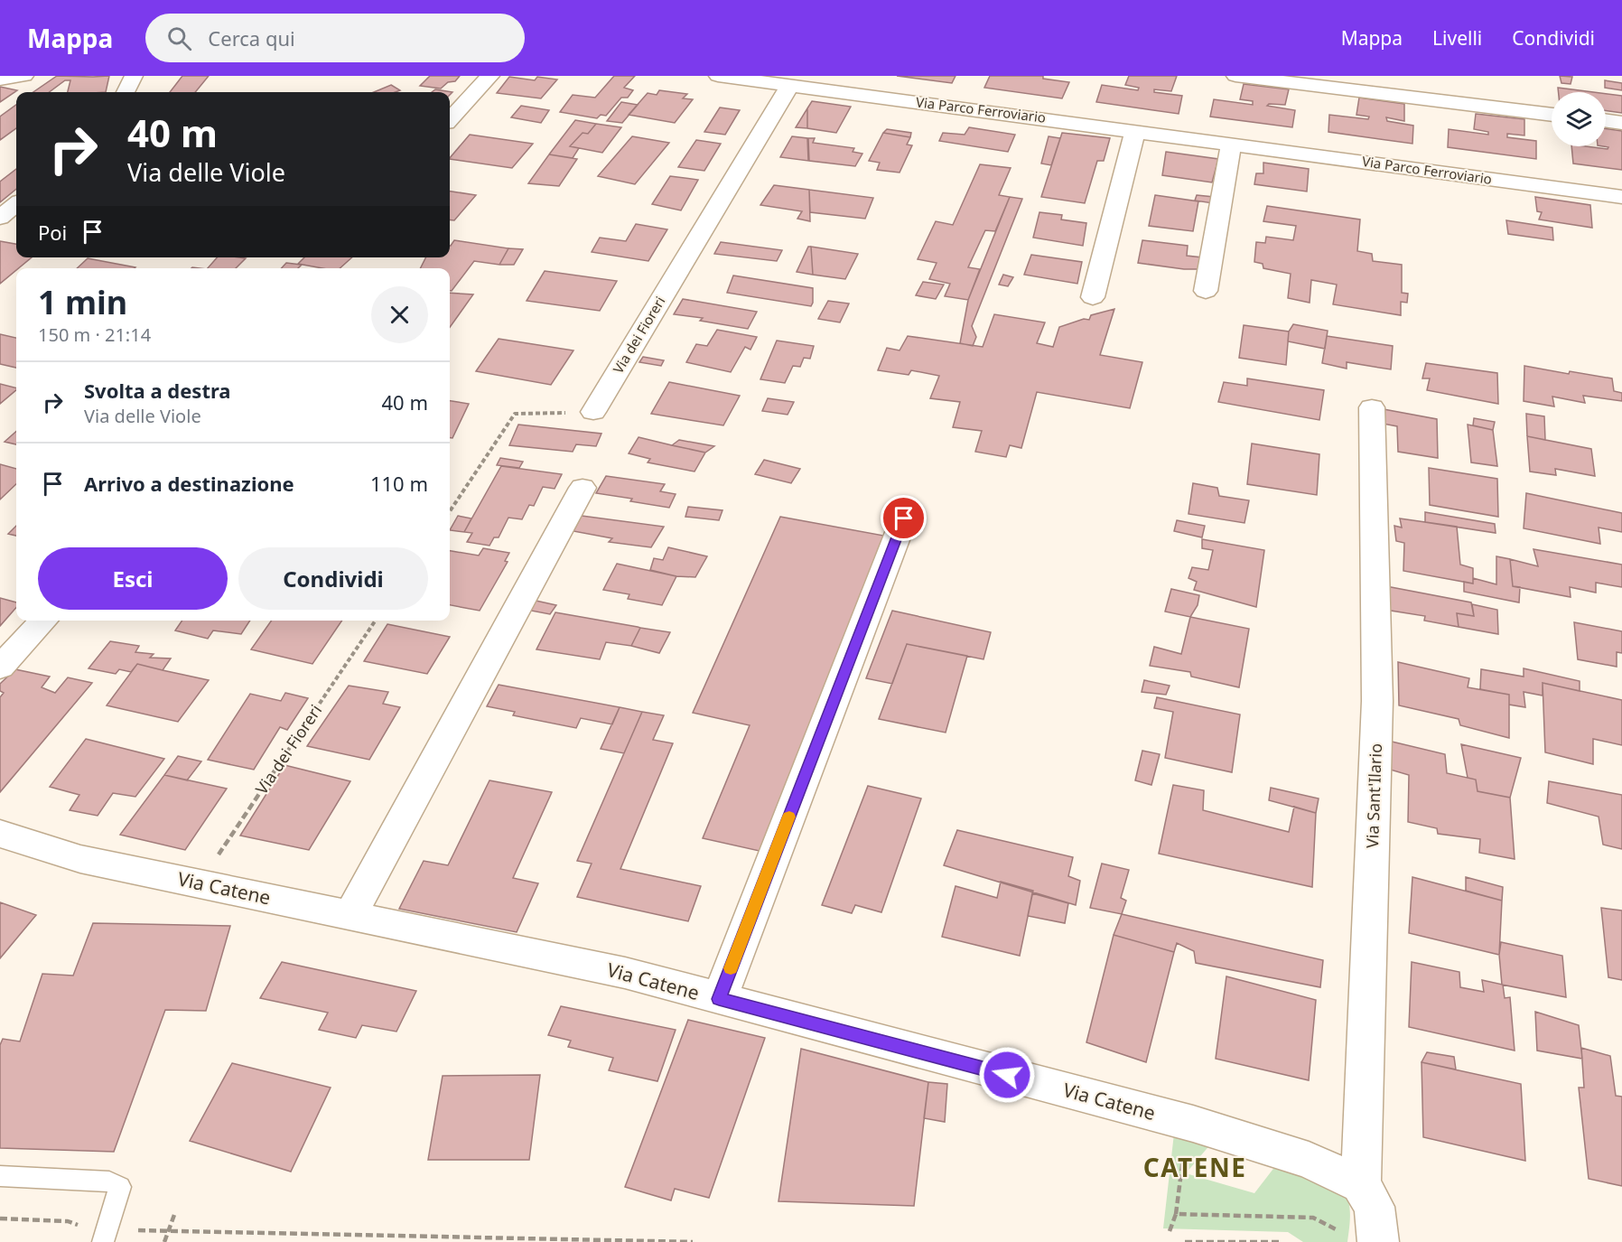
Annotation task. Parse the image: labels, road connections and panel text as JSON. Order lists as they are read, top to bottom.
{
  "streets": {
    "street": [
      "Via Parco Ferroviario",
      "Via dei Fioreri",
      "Via Sant'Ilario",
      "Via Catene"
    ]
  },
  "crossings": [
    ["Via Parco Ferroviario", "Via dei Fioreri"],
    ["Via dei Fioreri", "Via Catene"],
    ["Via Sant'Ilario", "Via Catene"]
  ],
  "districts": ["CATENE"],
  "page": {
    "header": "Mappa",
    "search": "Cerca qui",
    "nav": ["Mappa", "Livelli", "Condividi"],
    "turn": ["40 m", "Via delle Viole"],
    "then": "Poi",
    "heading": ["1 min", "150 m · 21:14"],
    "list": [
      {
        "name": "Svolta a destra",
        "note": "Via delle Viole",
        "value": "40 m"
      },
      {
        "name": "Arrivo a destinazione",
        "value": "110 m"
      }
    ],
    "buttons": ["Esci", "Condividi"]
  }
}
